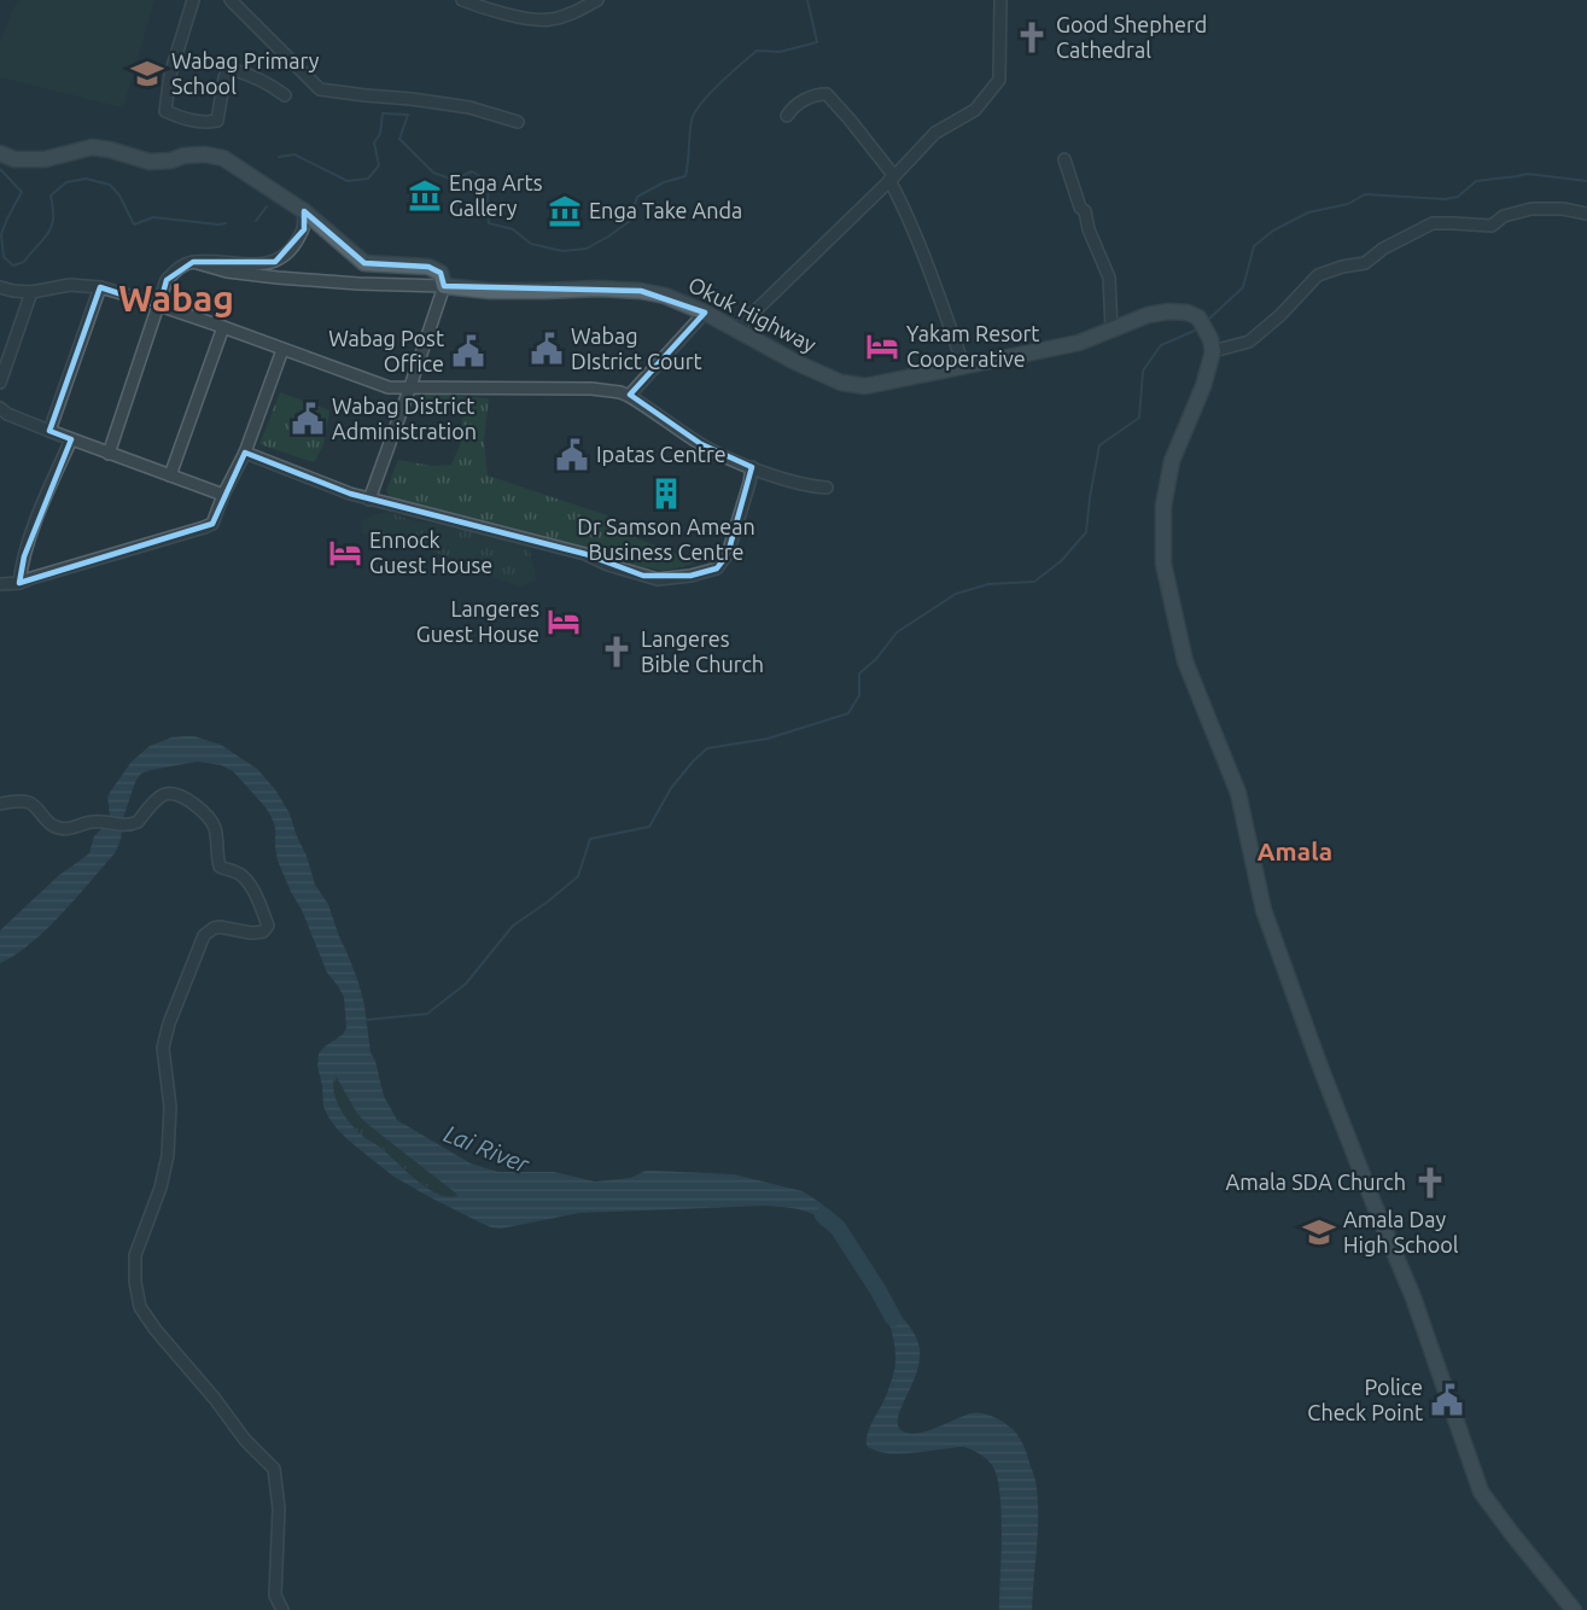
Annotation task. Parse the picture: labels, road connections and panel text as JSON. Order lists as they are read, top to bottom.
{
  "streets": {
    "main road": ["Okuk Highway"]
  },
  "districts": ["Wabag", "Amala"],
  "water": ["Lai River"],
  "places": {
    "church": ["Good Shepherd Cathedral", "Langeres Bible Church", "Amala SDA Church"],
    "school or university": ["Wabag Primary School", "Amala Day High School"],
    "museum": ["Enga Arts Gallery", "Enga Take Anda"],
    "hotel": ["Yakam Resort Cooperative", "Ennock Guest House", "Langeres Guest House"],
    "public building": [
      "Wabag DIstrict Court",
      "Wabag Post Office",
      "Wabag District Administration",
      "Ipatas Centre",
      "Police Check Point"
    ],
    "building": ["Dr Samson Amean Business Centre"]
  }
}
